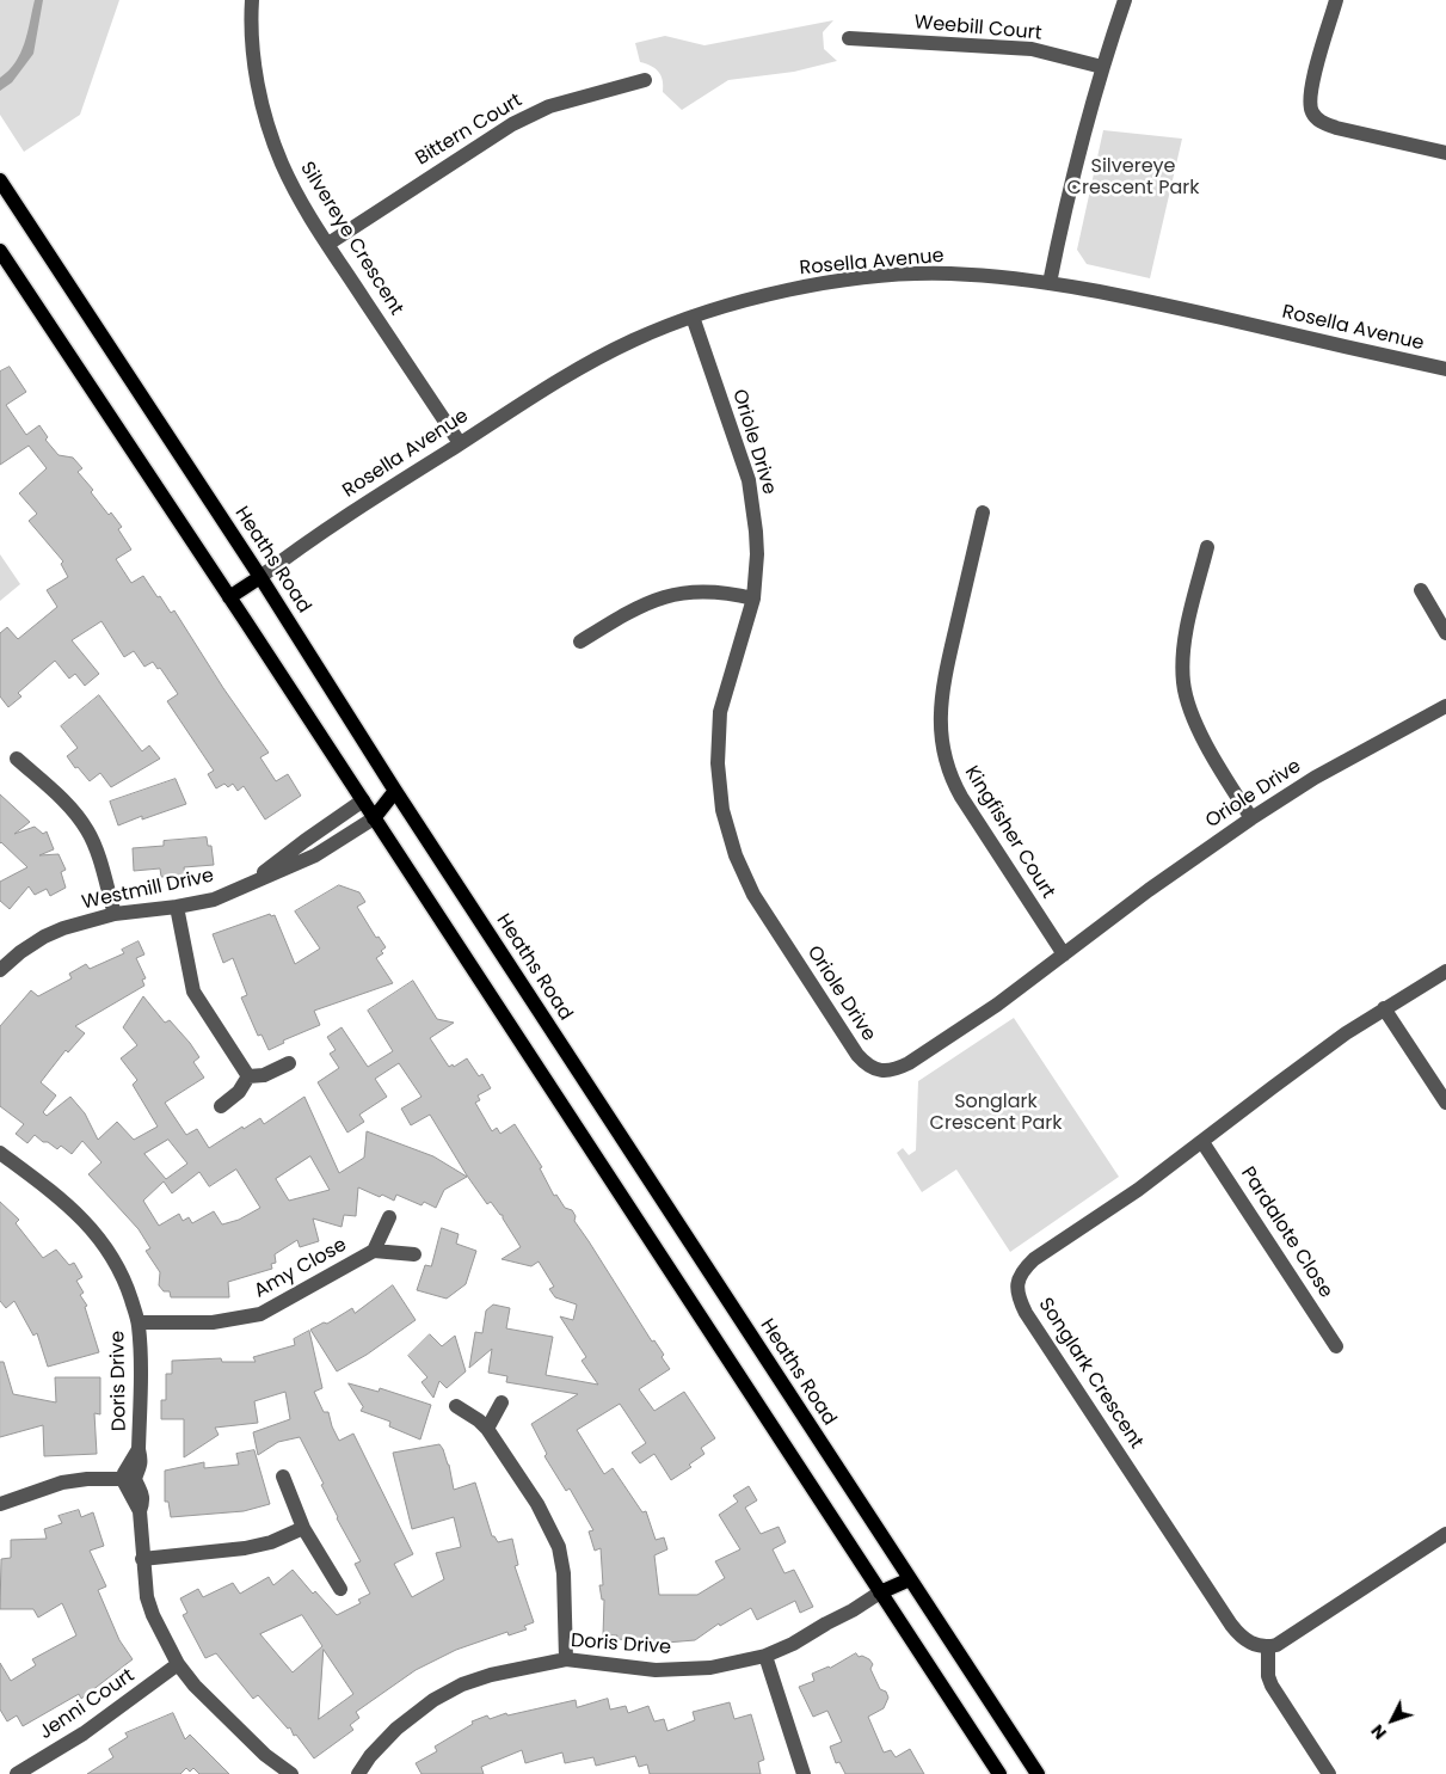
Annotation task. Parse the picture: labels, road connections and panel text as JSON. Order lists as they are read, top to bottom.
{
  "streets": {
    "main road": ["Heaths Road"],
    "street": [
      "Weebill Court",
      "Bittern Court",
      "Silvereye Crescent",
      "Rosella Avenue",
      "Oriole Drive",
      "Kingfisher Court",
      "Westmill Drive",
      "Pardalote Close",
      "Amy Close",
      "Songlark Crescent",
      "Doris Drive",
      "Jenni Court"
    ]
  },
  "crossings": [
    ["Bittern Court", "Silvereye Crescent"],
    ["Silvereye Crescent", "Rosella Avenue"],
    ["Rosella Avenue", "Oriole Drive"],
    ["Rosella Avenue", "Heaths Road"],
    ["Oriole Drive", "Kingfisher Court"],
    ["Pardalote Close", "Songlark Crescent"],
    ["Amy Close", "Doris Drive"]
  ],
  "parks": ["Silvereye Crescent Park", "Songlark Crescent Park"],
  "north": "bottom left"
}
